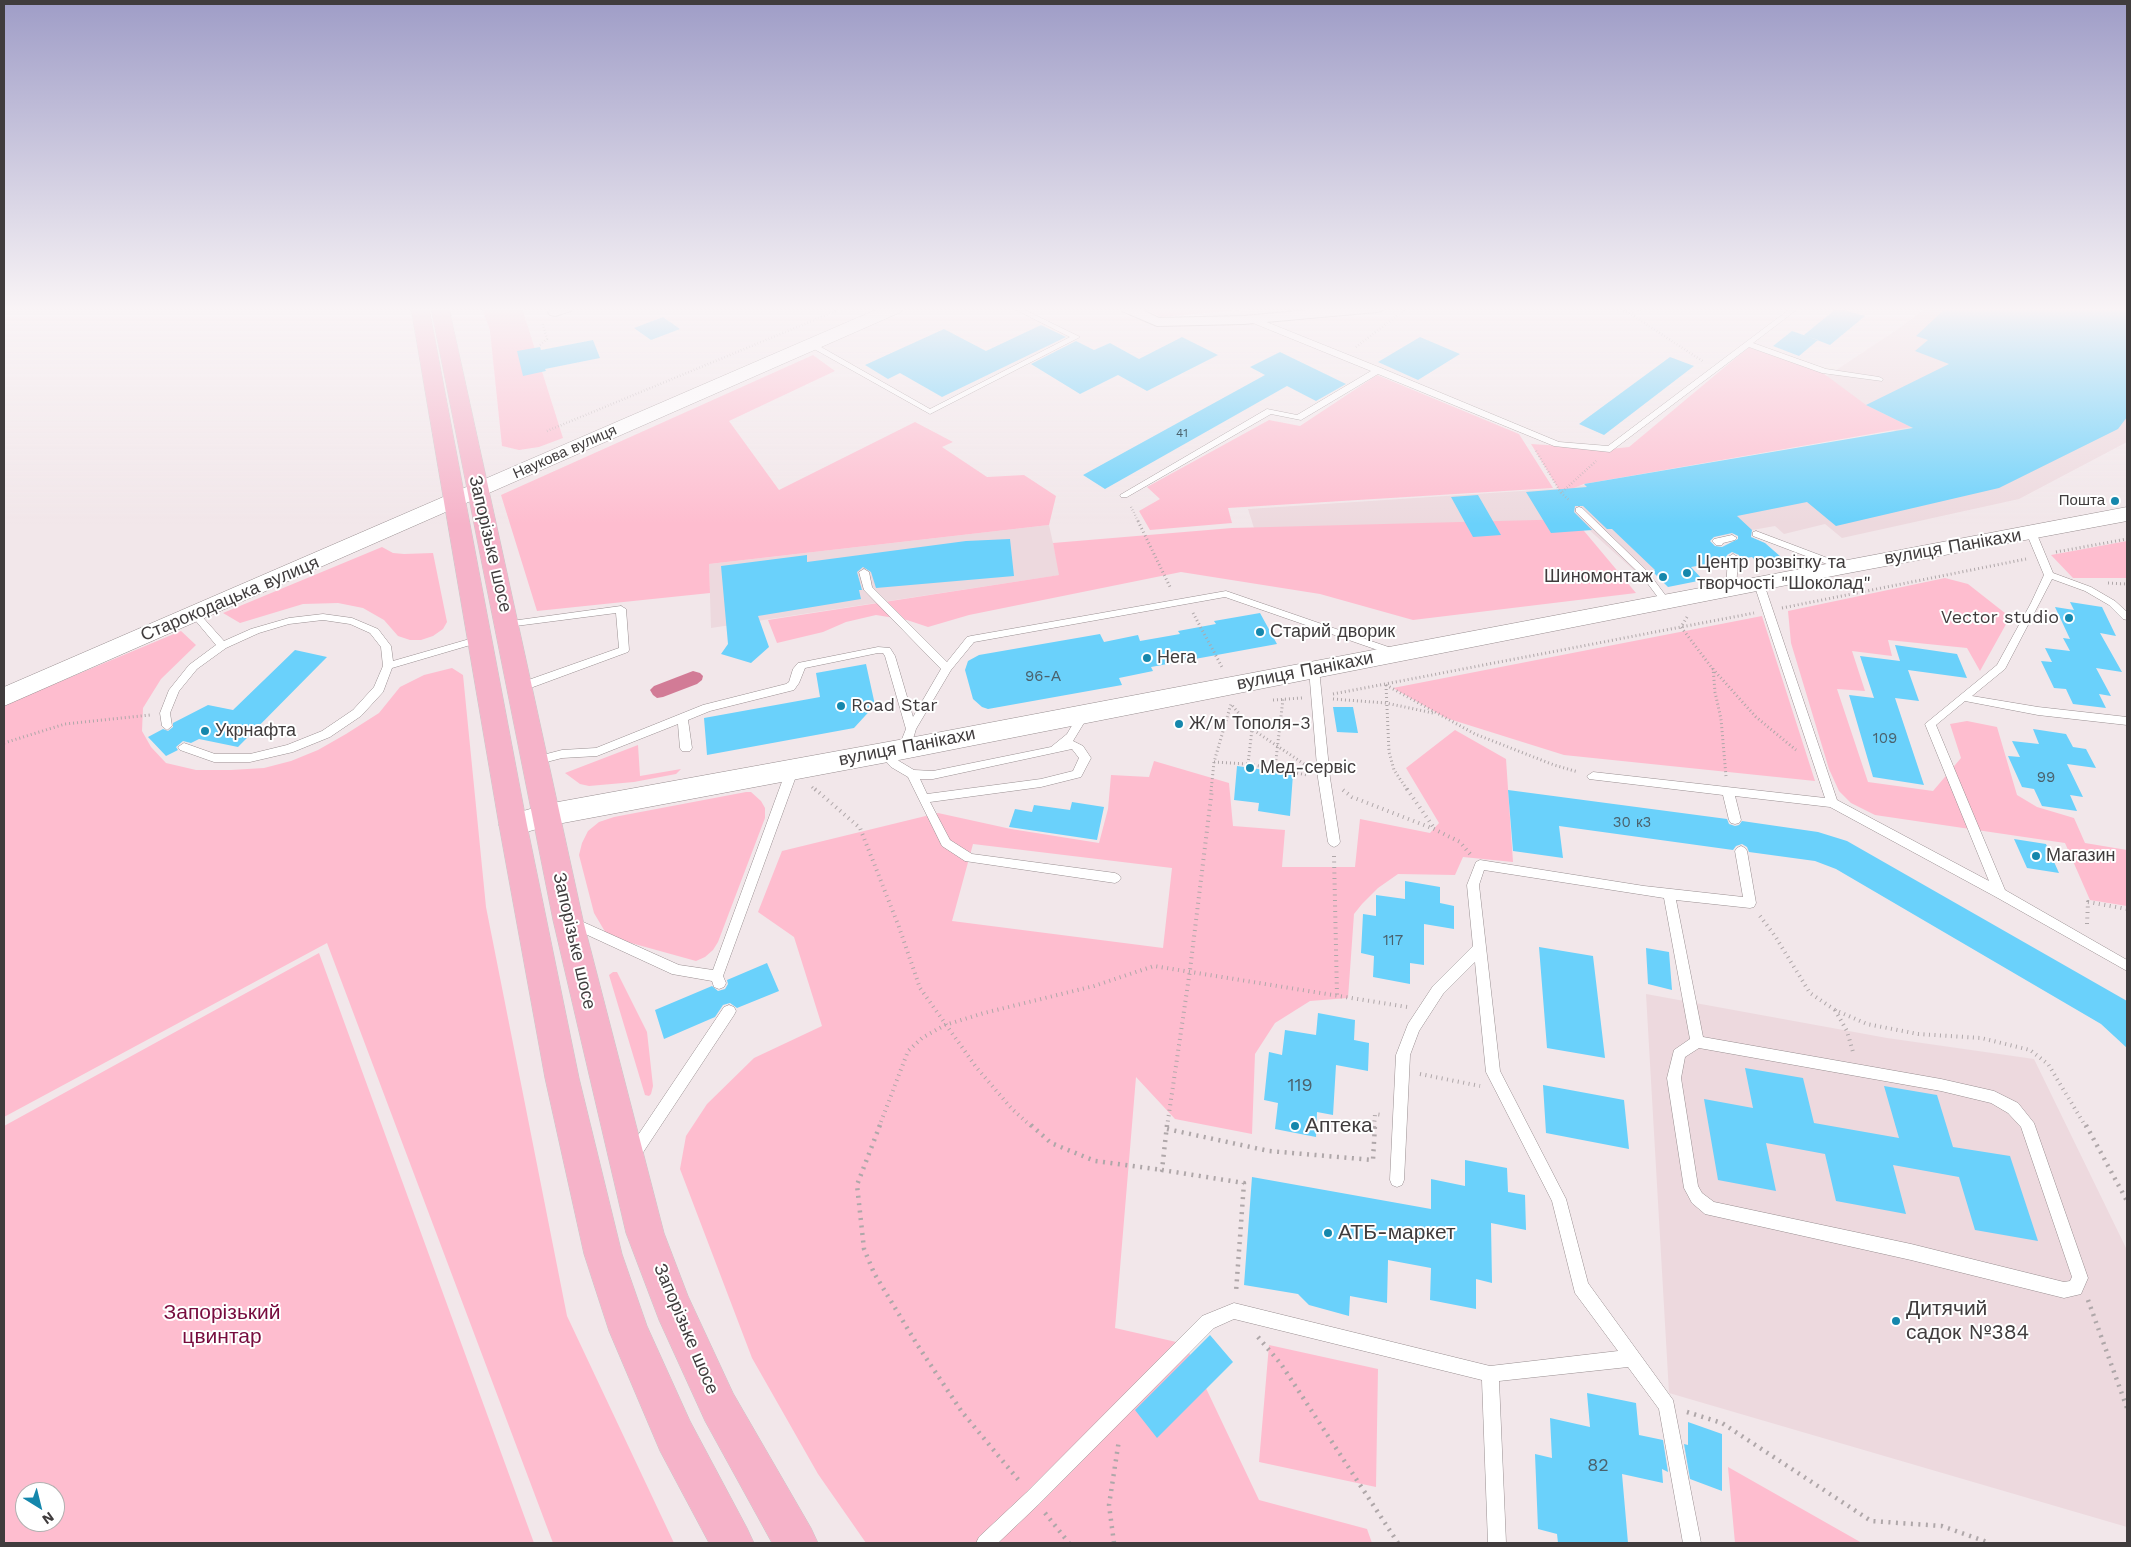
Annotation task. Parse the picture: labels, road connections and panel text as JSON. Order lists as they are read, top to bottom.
{
  "streets": {
    "main road": ["Запорізьке шосе"],
    "street": ["Наукова вулиця", "вулиця Панікахи", "Старокодацька вулиця"]
  },
  "crossings": [
    ["Наукова вулиця", "Запорізьке шосе"],
    ["Наукова вулиця", "Старокодацька вулиця"],
    ["Запорізьке шосе", "вулиця Панікахи"],
    ["Запорізьке шосе", "Старокодацька вулиця"]
  ],
  "parks": ["Запорізький цвинтар"],
  "places": [
    "Пошта",
    "Центр розвітку та творчості \"Шоколад\"",
    "Шиномонтаж",
    "Vector studio",
    "Старий дворик",
    "Нега",
    "Road Star",
    "Ж/м Тополя-3",
    "Укрнафта",
    "Мед-сервіс",
    "Магазин",
    "Аптека",
    "АТБ-маркет",
    "Дитячий садок №384"
  ],
  "house_numbers": [
    "41",
    "96-А",
    "109",
    "99",
    "30 к3",
    "117",
    "119",
    "82"
  ],
  "north": "bottom right"
}
